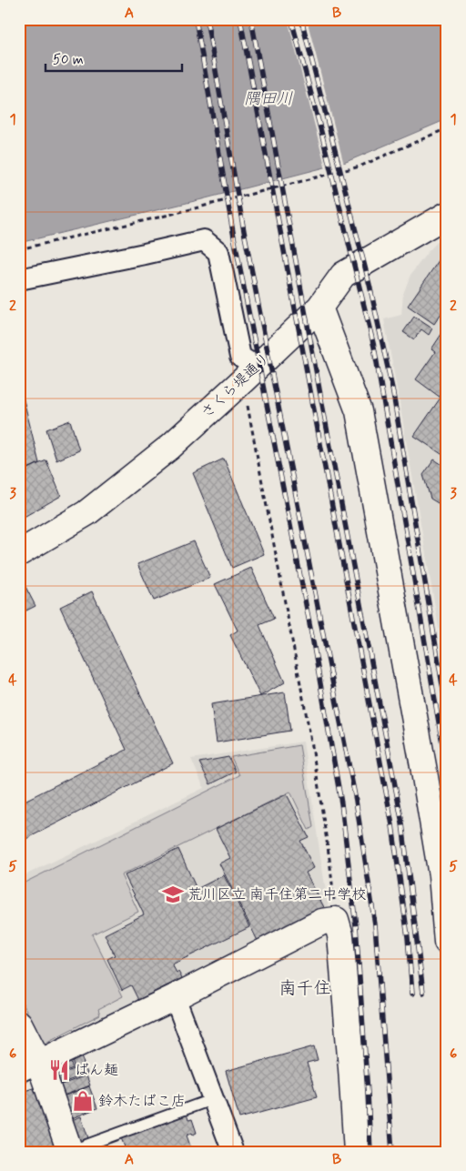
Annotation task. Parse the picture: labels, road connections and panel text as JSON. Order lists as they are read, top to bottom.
{
  "streets": {
    "street": ["さくら堤通り"]
  },
  "districts": ["南千住"],
  "water": ["隅田川"],
  "places": {
    "school or university": ["荒川区立 南千住第二中学校"],
    "restaurant": ["ばん麺"],
    "shop": ["鈴木たばこ店"]
  },
  "scale_bar": "50 m",
  "grid": {
    "columns": ["A", "B"],
    "rows": [
      "1",
      "2",
      "3",
      "4",
      "5",
      "6"
    ]
  }
}
